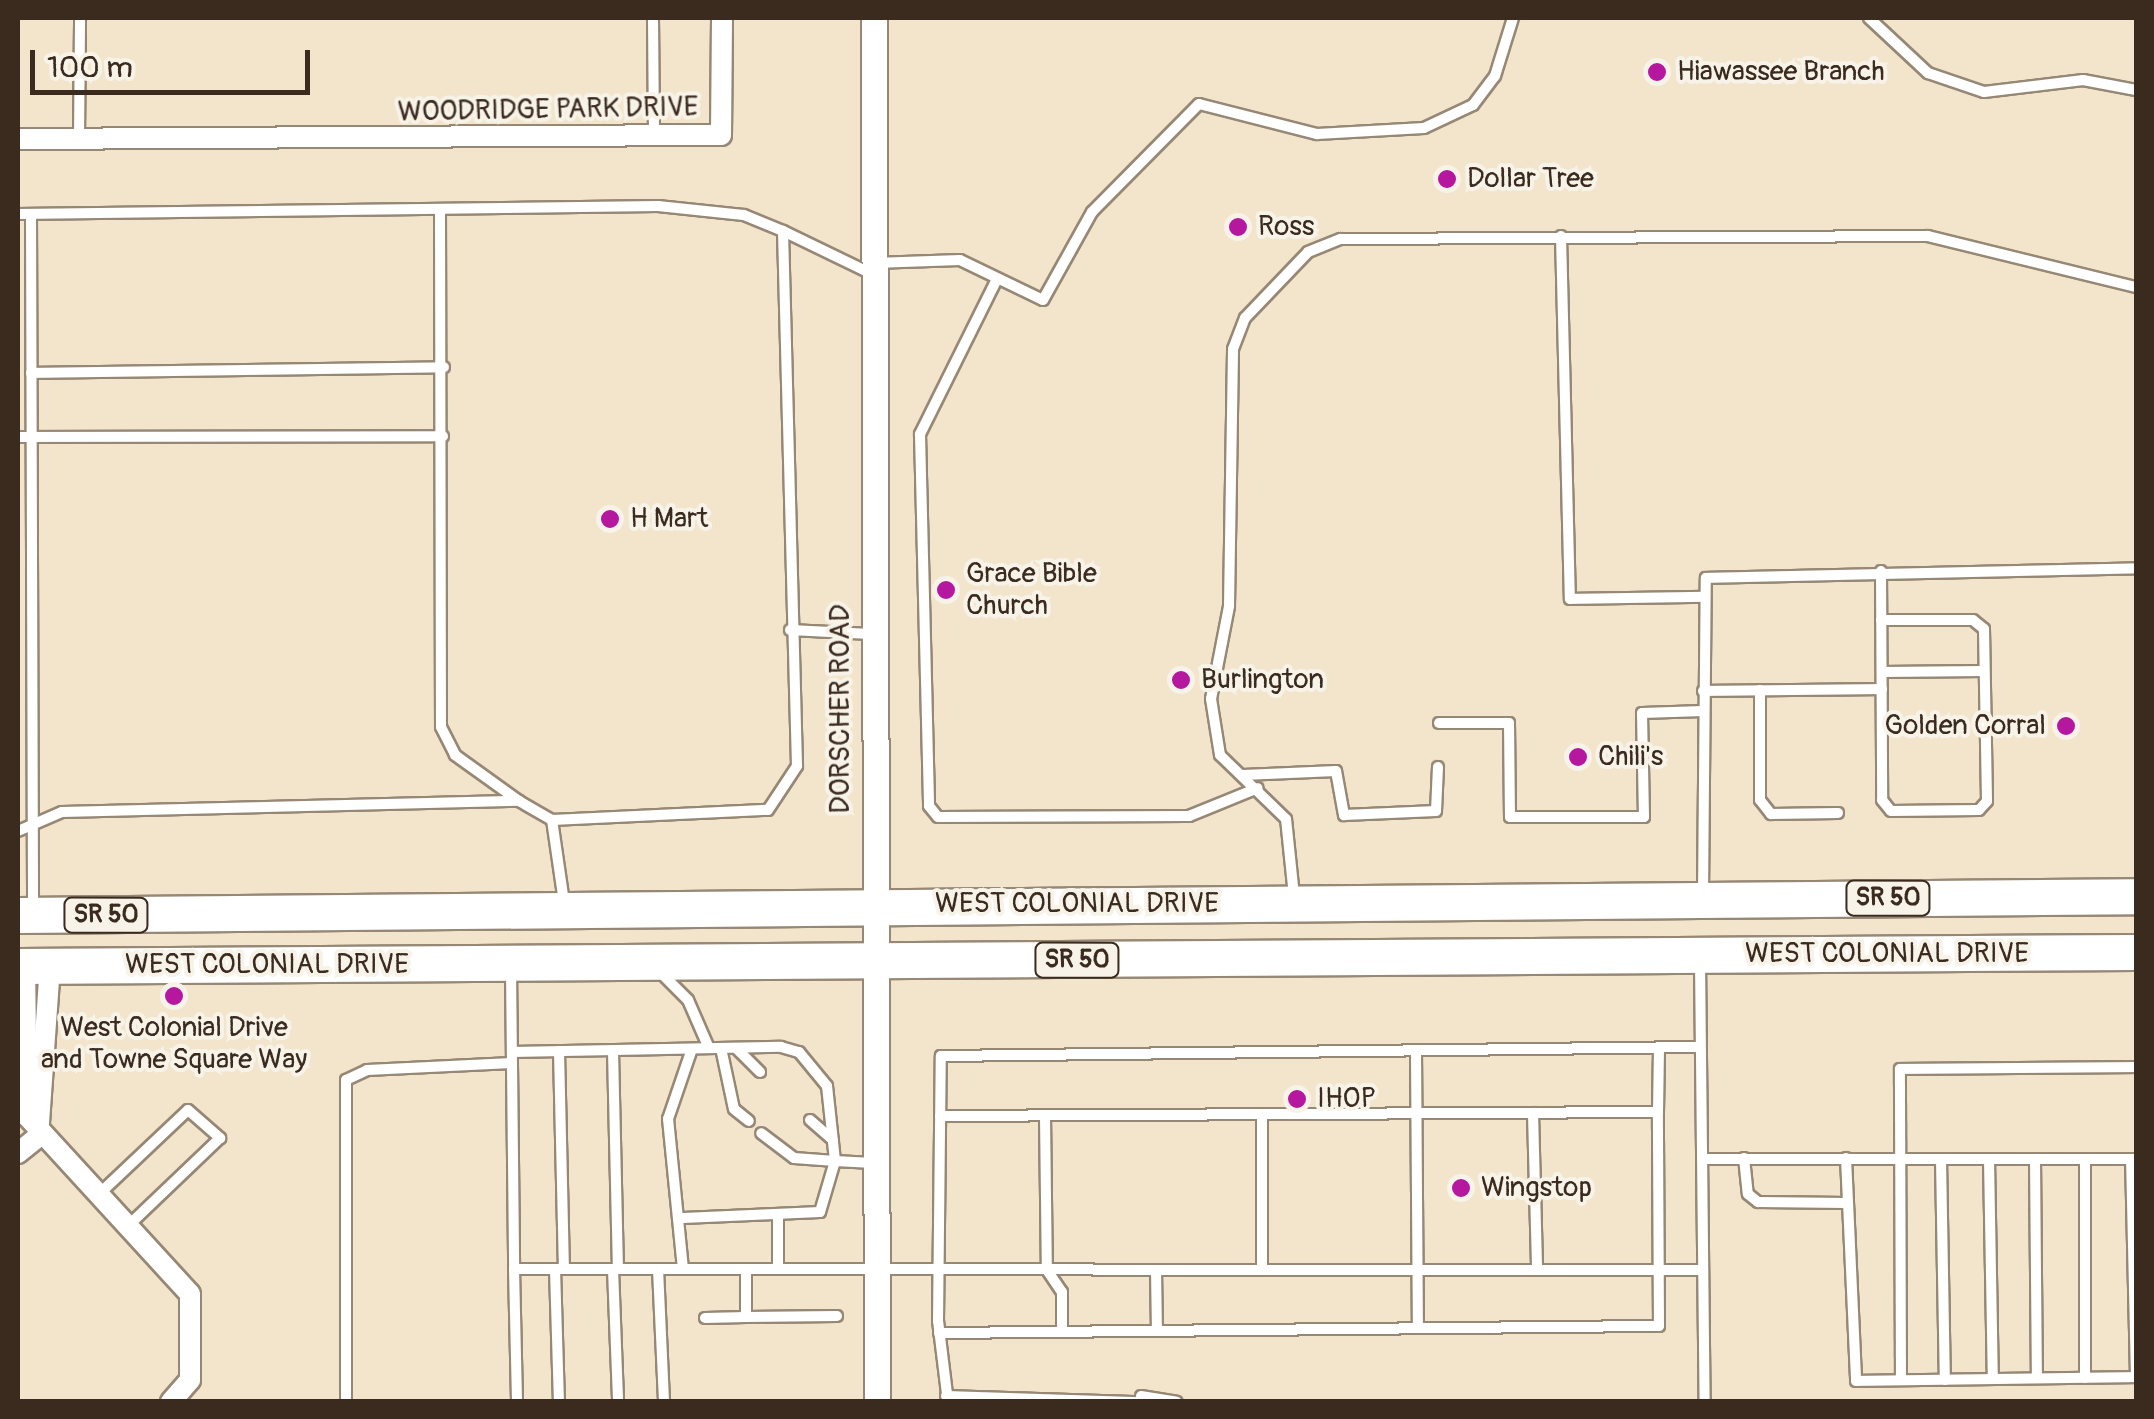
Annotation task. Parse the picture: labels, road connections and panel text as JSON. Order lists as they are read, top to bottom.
{
  "streets": {
    "highway": ["SR 50", "WEST COLONIAL DRIVE"],
    "street": ["WOODRIDGE PARK DRIVE", "DORSCHER ROAD"]
  },
  "crossings": [
    ["DORSCHER ROAD", "WEST COLONIAL DRIVE"]
  ],
  "places": [
    "Hiawassee Branch",
    "Dollar Tree",
    "Ross",
    "H Mart",
    "Grace Bible Church",
    "Burlington",
    "Golden Corral",
    "Chili's",
    "West Colonial Drive and Towne Square Way",
    "IHOP",
    "Wingstop"
  ],
  "scale_bar": "100 m"
}
